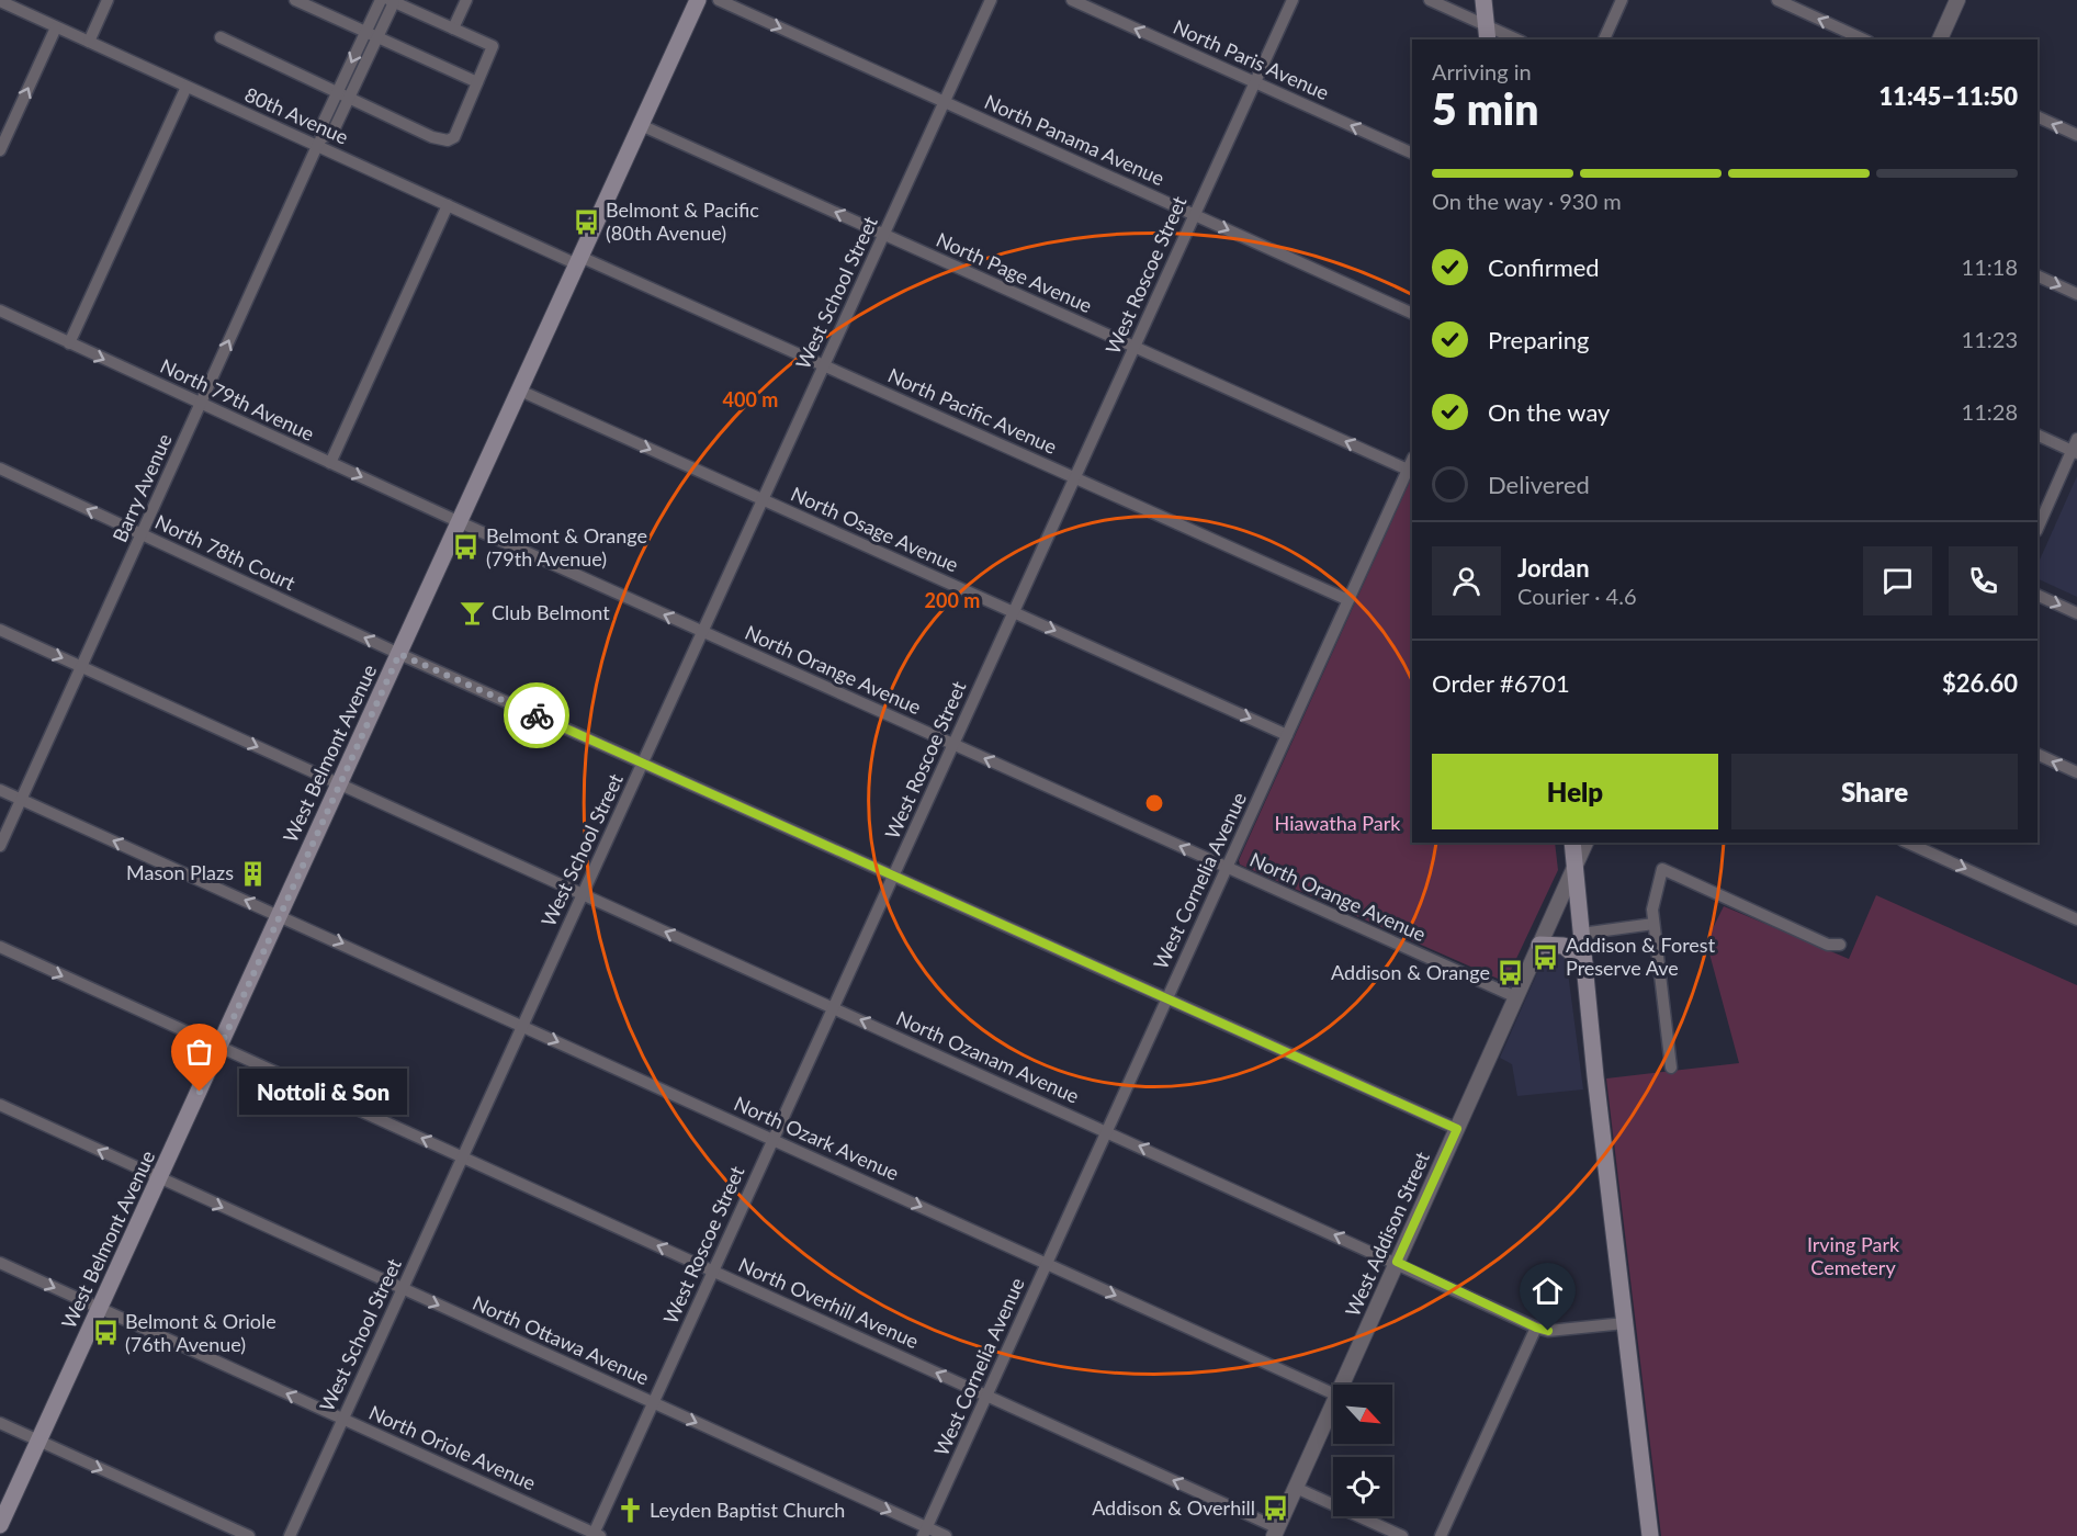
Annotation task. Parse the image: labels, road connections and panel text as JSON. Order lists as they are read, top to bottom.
{
  "streets": {
    "main road": ["West Belmont Avenue"],
    "street": [
      "North Paris Avenue",
      "80th Avenue",
      "North Panama Avenue",
      "North Page Avenue",
      "West Roscoe Street",
      "West School Street",
      "North 79th Avenue",
      "North Pacific Avenue",
      "Barry Avenue",
      "North Osage Avenue",
      "North 78th Court",
      "North Orange Avenue",
      "West Cornelia Avenue",
      "North Ozanam Avenue",
      "North Ozark Avenue",
      "West Addison Street",
      "North Overhill Avenue",
      "North Ottawa Avenue",
      "North Oriole Avenue"
    ]
  },
  "crossings": [
    ["North Paris Avenue", "West Roscoe Street"],
    ["80th Avenue", "North Pacific Avenue"],
    ["80th Avenue", "Barry Avenue"],
    ["80th Avenue", "West Belmont Avenue"],
    ["North Panama Avenue", "West Roscoe Street"],
    ["North Panama Avenue", "West School Street"],
    ["North Page Avenue", "West Roscoe Street"],
    ["North Page Avenue", "West School Street"],
    ["North Page Avenue", "West Belmont Avenue"],
    ["North Page Avenue", "West Cornelia Avenue"],
    ["West Roscoe Street", "North Pacific Avenue"],
    ["West Roscoe Street", "North Osage Avenue"],
    ["West Roscoe Street", "North 78th Court"],
    ["West Roscoe Street", "North Orange Avenue"],
    ["West Roscoe Street", "North Ozanam Avenue"],
    ["West Roscoe Street", "North Ozark Avenue"],
    ["West Roscoe Street", "North Overhill Avenue"],
    ["West Roscoe Street", "North Ottawa Avenue"],
    ["West Roscoe Street", "North Oriole Avenue"],
    ["West School Street", "North Pacific Avenue"],
    ["West School Street", "North Osage Avenue"],
    ["West School Street", "North 78th Court"],
    ["West School Street", "North Orange Avenue"],
    ["West School Street", "North Ozanam Avenue"],
    ["West School Street", "North Ozark Avenue"],
    ["West School Street", "North Overhill Avenue"],
    ["West School Street", "North Ottawa Avenue"],
    ["West School Street", "North Oriole Avenue"],
    ["North 79th Avenue", "Barry Avenue"],
    ["North 79th Avenue", "North Orange Avenue"],
    ["North 79th Avenue", "West Belmont Avenue"],
    ["North Pacific Avenue", "West Belmont Avenue"],
    ["North Pacific Avenue", "West Cornelia Avenue"],
    ["Barry Avenue", "North 78th Court"],
    ["Barry Avenue", "North Ozanam Avenue"],
    ["Barry Avenue", "North Ozark Avenue"],
    ["North Osage Avenue", "West Belmont Avenue"],
    ["North Osage Avenue", "West Cornelia Avenue"],
    ["North 78th Court", "West Belmont Avenue"],
    ["North 78th Court", "West Cornelia Avenue"],
    ["North 78th Court", "West Addison Street"],
    ["North Orange Avenue", "West Belmont Avenue"],
    ["North Orange Avenue", "West Cornelia Avenue"],
    ["North Orange Avenue", "West Addison Street"],
    ["West Belmont Avenue", "North Ozanam Avenue"],
    ["West Belmont Avenue", "North Ozark Avenue"],
    ["West Belmont Avenue", "North Overhill Avenue"],
    ["West Belmont Avenue", "North Ottawa Avenue"],
    ["West Belmont Avenue", "North Oriole Avenue"],
    ["West Cornelia Avenue", "North Ozanam Avenue"],
    ["West Cornelia Avenue", "North Ozark Avenue"],
    ["West Cornelia Avenue", "North Overhill Avenue"],
    ["West Cornelia Avenue", "North Ottawa Avenue"],
    ["North Ozanam Avenue", "West Addison Street"],
    ["West Addison Street", "North Overhill Avenue"]
  ],
  "one_way": [
    "North Paris Avenue",
    "North Panama Avenue",
    "North Page Avenue",
    "North 79th Avenue",
    "Barry Avenue",
    "North Osage Avenue",
    "North Orange Avenue"
  ],
  "parks": ["Hiawatha Park", "Irving Park Cemetery"],
  "places": {
    "bus stop": [
      "Belmont & Pacific (80th Avenue)",
      "Belmont & Orange (79th Avenue)",
      "Addison & Forest Preserve Ave",
      "Addison & Orange",
      "Belmont & Oriole (76th Avenue)",
      "Addison & Overhill"
    ],
    "bar": ["Club Belmont"],
    "building": ["Mason Plazs"],
    "other": ["Nottoli & Son"],
    "church": ["Leyden Baptist Church"]
  },
  "north": "bottom right",
  "page": {
    "heading": ["5 min", "Arriving in", "11:45–11:50"],
    "panel": [
      "Jordan",
      "Courier · 4.6",
      "Order #6701",
      "$26.60"
    ],
    "bar": "On the way · 930 m",
    "list": [
      ["Confirmed", "11:18"],
      ["Preparing", "11:23"],
      ["On the way", "11:28"],
      "Delivered"
    ],
    "buttons": ["Help", "Share"],
    "bubble": "Nottoli & Son"
  },
  "rings": ["400 m", "200 m"]
}
